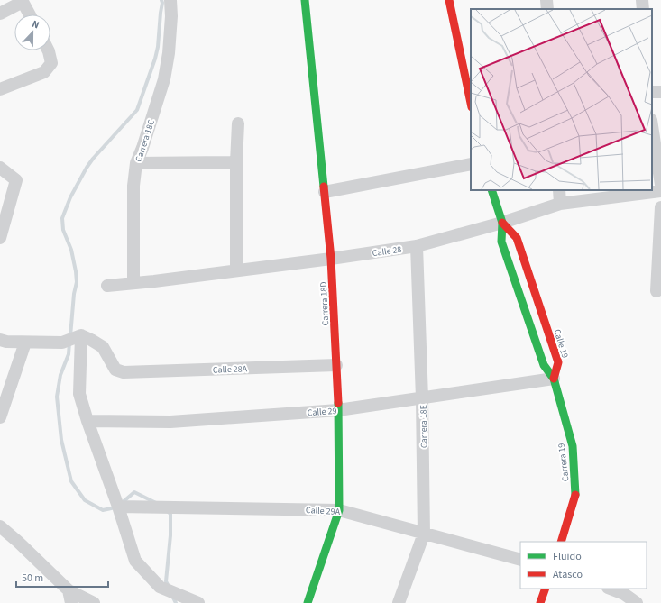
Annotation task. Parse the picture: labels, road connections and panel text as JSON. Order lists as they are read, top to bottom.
{
  "streets": {
    "main road": ["Carrera 18D", "Calle 19", "Carrera 19"],
    "street": [
      "Carrera 18C",
      "Calle 28",
      "Calle 28A",
      "Calle 29",
      "Carrera 18E",
      "Calle 29A"
    ]
  },
  "crossings": [
    ["Carrera 18C", "Calle 28"],
    ["Calle 28", "Carrera 18D"],
    ["Calle 28", "Calle 19"],
    ["Calle 28", "Carrera 18E"],
    ["Carrera 18D", "Calle 28A"],
    ["Carrera 18D", "Calle 29"],
    ["Carrera 18D", "Calle 29A"],
    ["Calle 19", "Calle 29"],
    ["Calle 19", "Carrera 19"],
    ["Calle 29", "Carrera 18E"],
    ["Calle 29", "Carrera 19"],
    ["Carrera 18E", "Calle 29A"]
  ],
  "legend": ["Fluido", "Atasco"],
  "scale_bar": "50 m",
  "north": "top"
}
